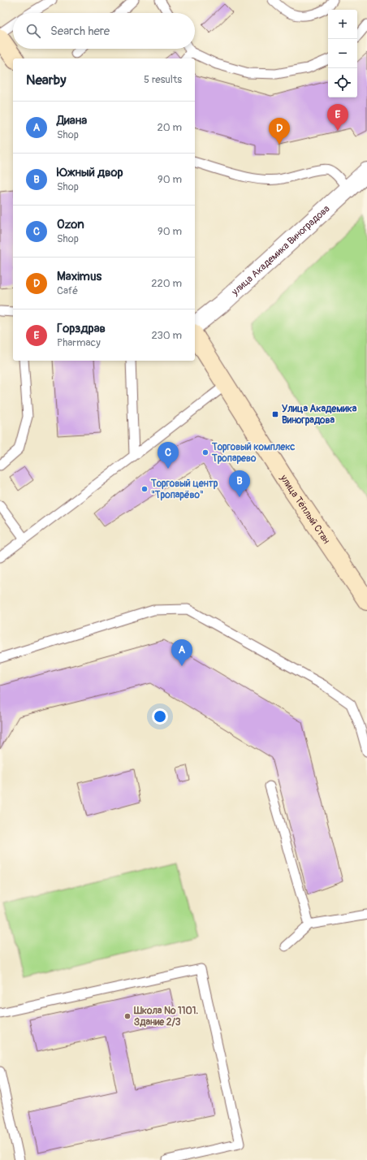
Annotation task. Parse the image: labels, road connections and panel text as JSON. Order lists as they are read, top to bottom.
{
  "streets": {
    "street": ["улица Академика Виноградова", "улица Тёплый Стан"]
  },
  "places": {
    "transit": ["Улица Академика Виноградова"],
    "other": ["Торговый комплекс Тропарево", "Торговый центр \"Тропарёво\"", "Школа № 1101. Здание 2/3"]
  },
  "page": {
    "map_buttons": ["+", "−"],
    "search": "Search here",
    "heading": ["Nearby", "5 results"],
    "list": [
      {
        "mark": "A",
        "name": "Диана",
        "note": "Shop",
        "value": "20 m"
      },
      {
        "mark": "B",
        "name": "Южный двор",
        "note": "Shop",
        "value": "90 m"
      },
      {
        "mark": "C",
        "name": "Ozon",
        "note": "Shop",
        "value": "90 m"
      },
      {
        "mark": "D",
        "name": "Maximus",
        "note": "Café",
        "value": "220 m"
      },
      {
        "mark": "E",
        "name": "Горздрав",
        "note": "Pharmacy",
        "value": "230 m"
      }
    ],
    "pins": [
      "E",
      "D",
      "C",
      "B",
      "A"
    ]
  }
}
